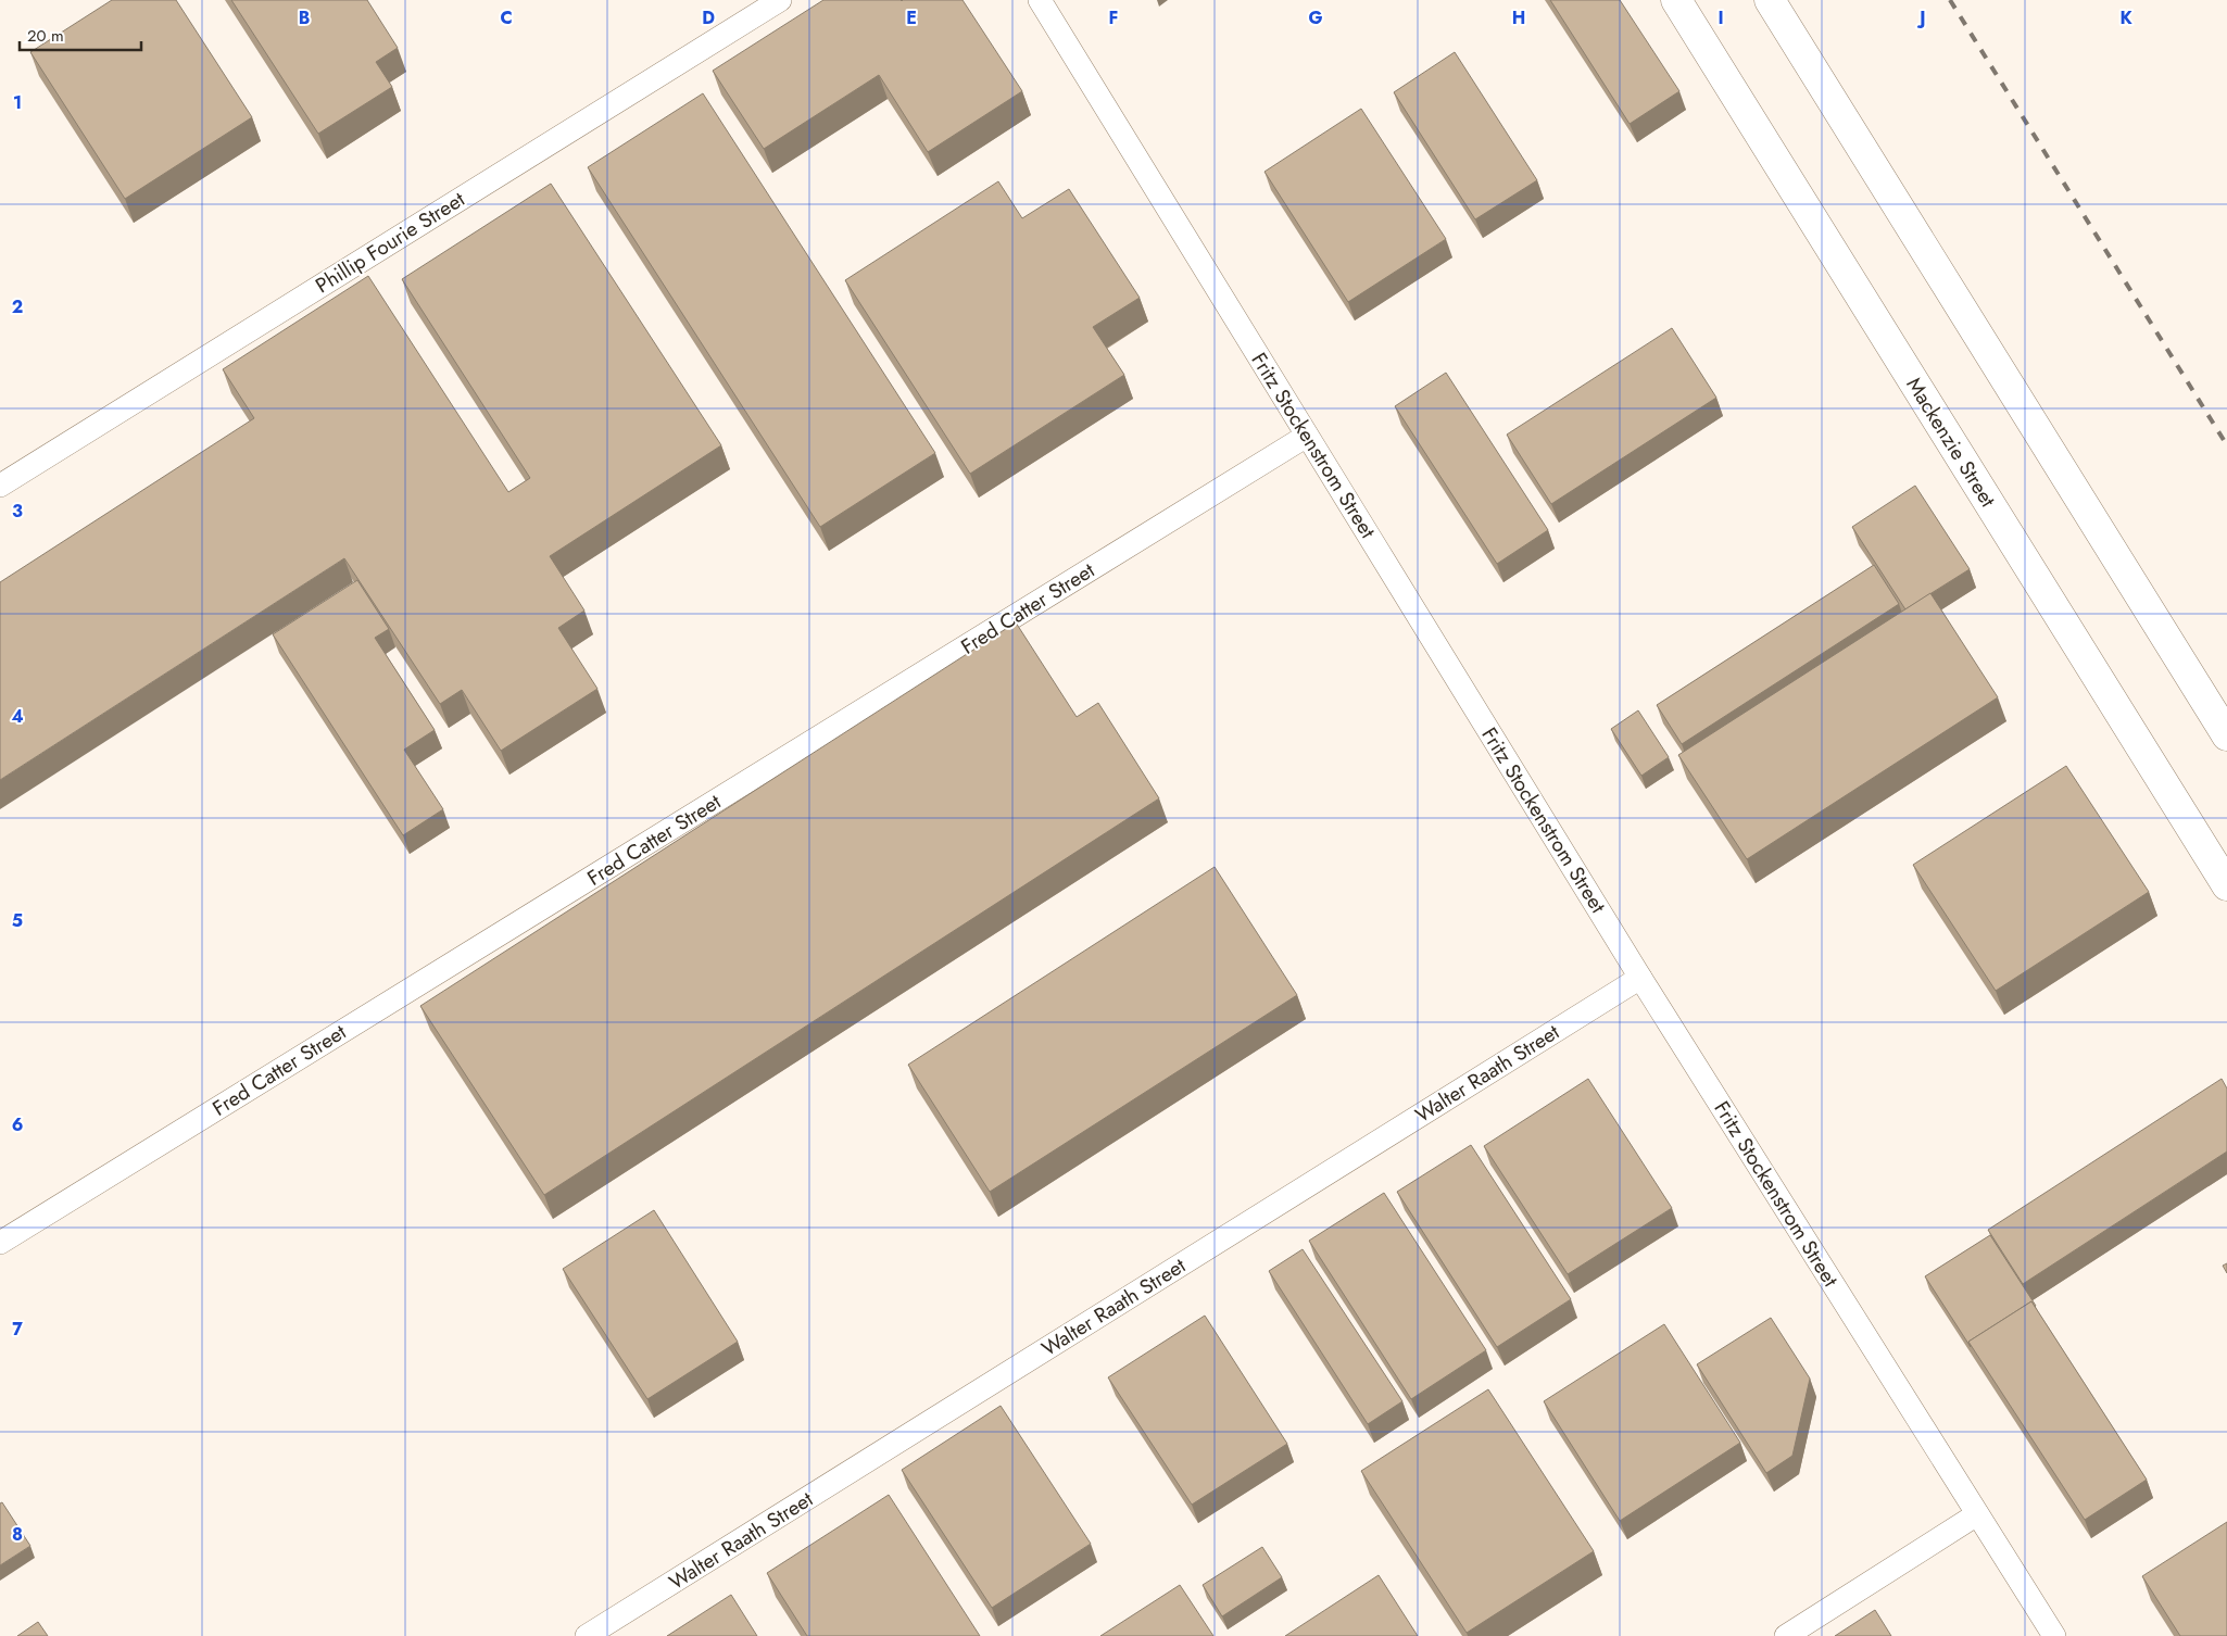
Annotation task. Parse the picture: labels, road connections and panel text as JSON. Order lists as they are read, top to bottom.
{
  "streets": {
    "street": ["Mackenzie Street"],
    "lane": [
      "Phillip Fourie Street",
      "Fritz Stockenstrom Street",
      "Fred Catter Street",
      "Walter Raath Street"
    ]
  },
  "crossings": [
    ["Fritz Stockenstrom Street", "Fred Catter Street"],
    ["Fritz Stockenstrom Street", "Walter Raath Street"]
  ],
  "scale_bar": "20 m",
  "grid": {
    "columns": [
      "B",
      "C",
      "D",
      "E",
      "F",
      "G",
      "H",
      "I",
      "J",
      "K"
    ],
    "rows": [
      "1",
      "2",
      "3",
      "4",
      "5",
      "6",
      "7",
      "8"
    ]
  }
}
